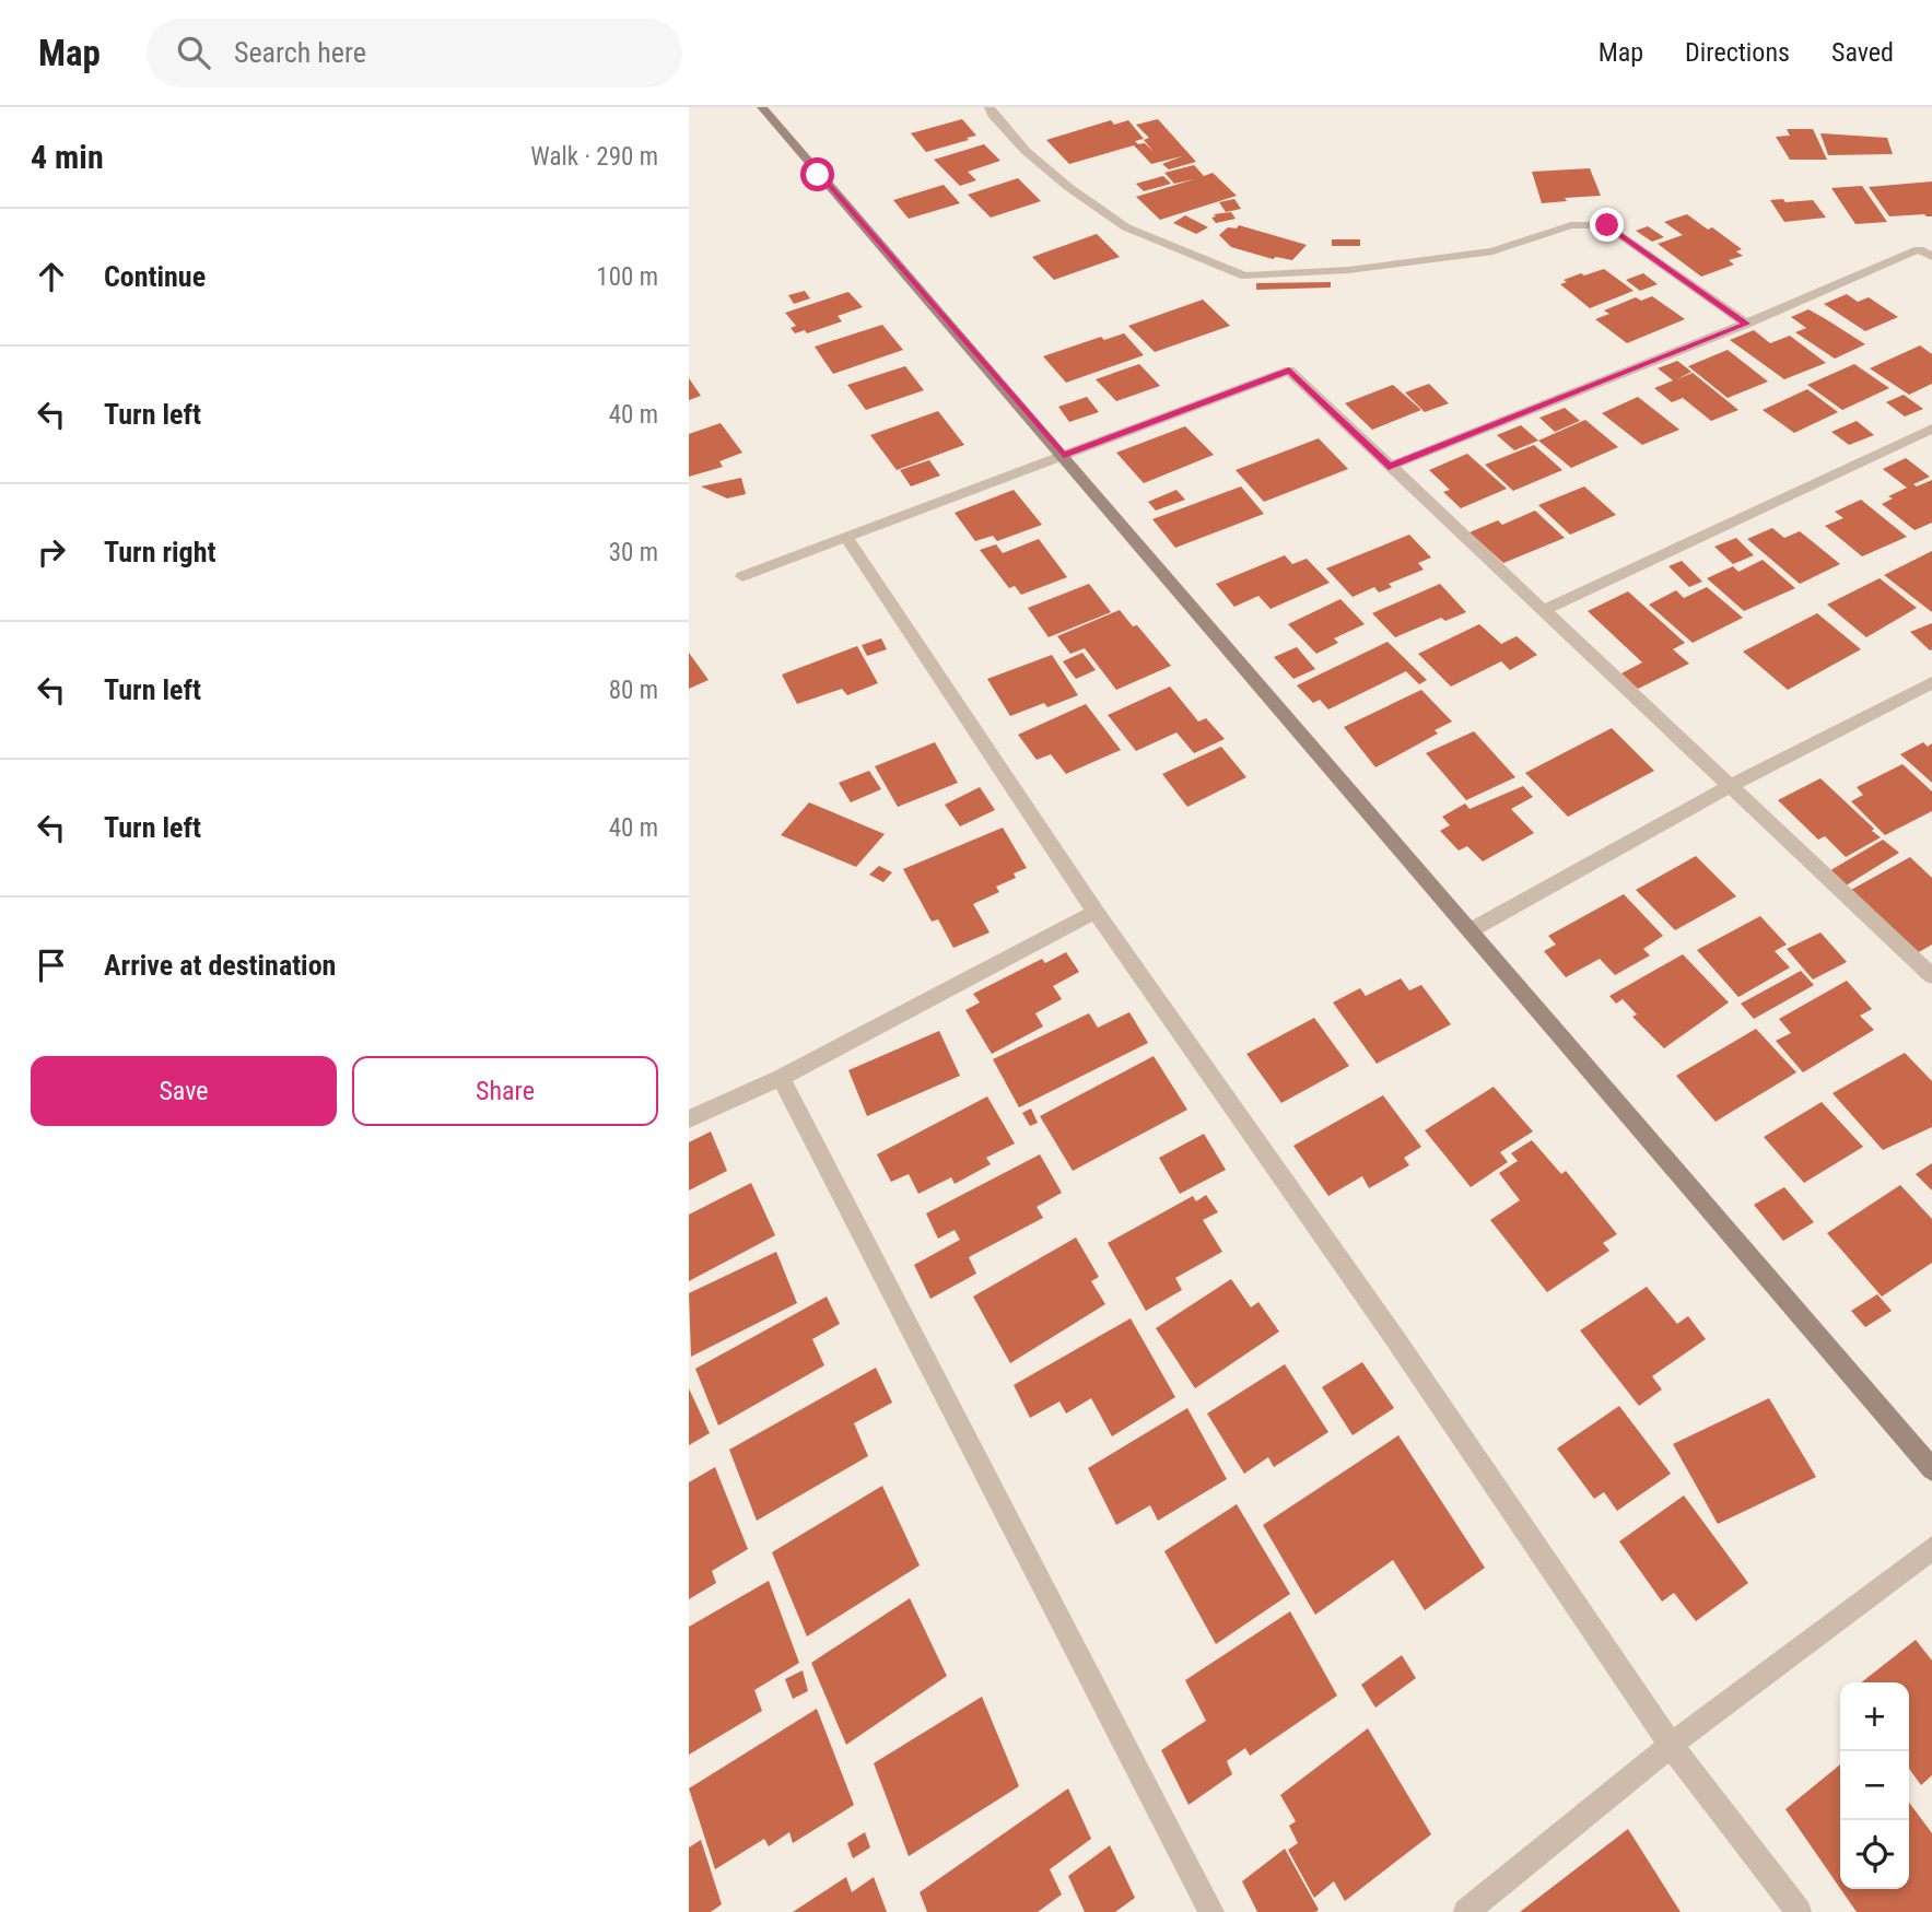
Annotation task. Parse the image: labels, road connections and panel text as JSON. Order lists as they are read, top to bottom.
{
  "page": {
    "header": "Map",
    "search": "Search here",
    "nav": ["Map", "Directions", "Saved"],
    "heading": ["4 min", "Walk · 290 m"],
    "list": [
      ["Continue", "100 m"],
      ["Turn left", "40 m"],
      ["Turn right", "30 m"],
      ["Turn left", "80 m"],
      ["Turn left", "40 m"],
      "Arrive at destination"
    ],
    "buttons": ["Save", "Share"],
    "map_buttons": ["+", "−"]
  }
}
